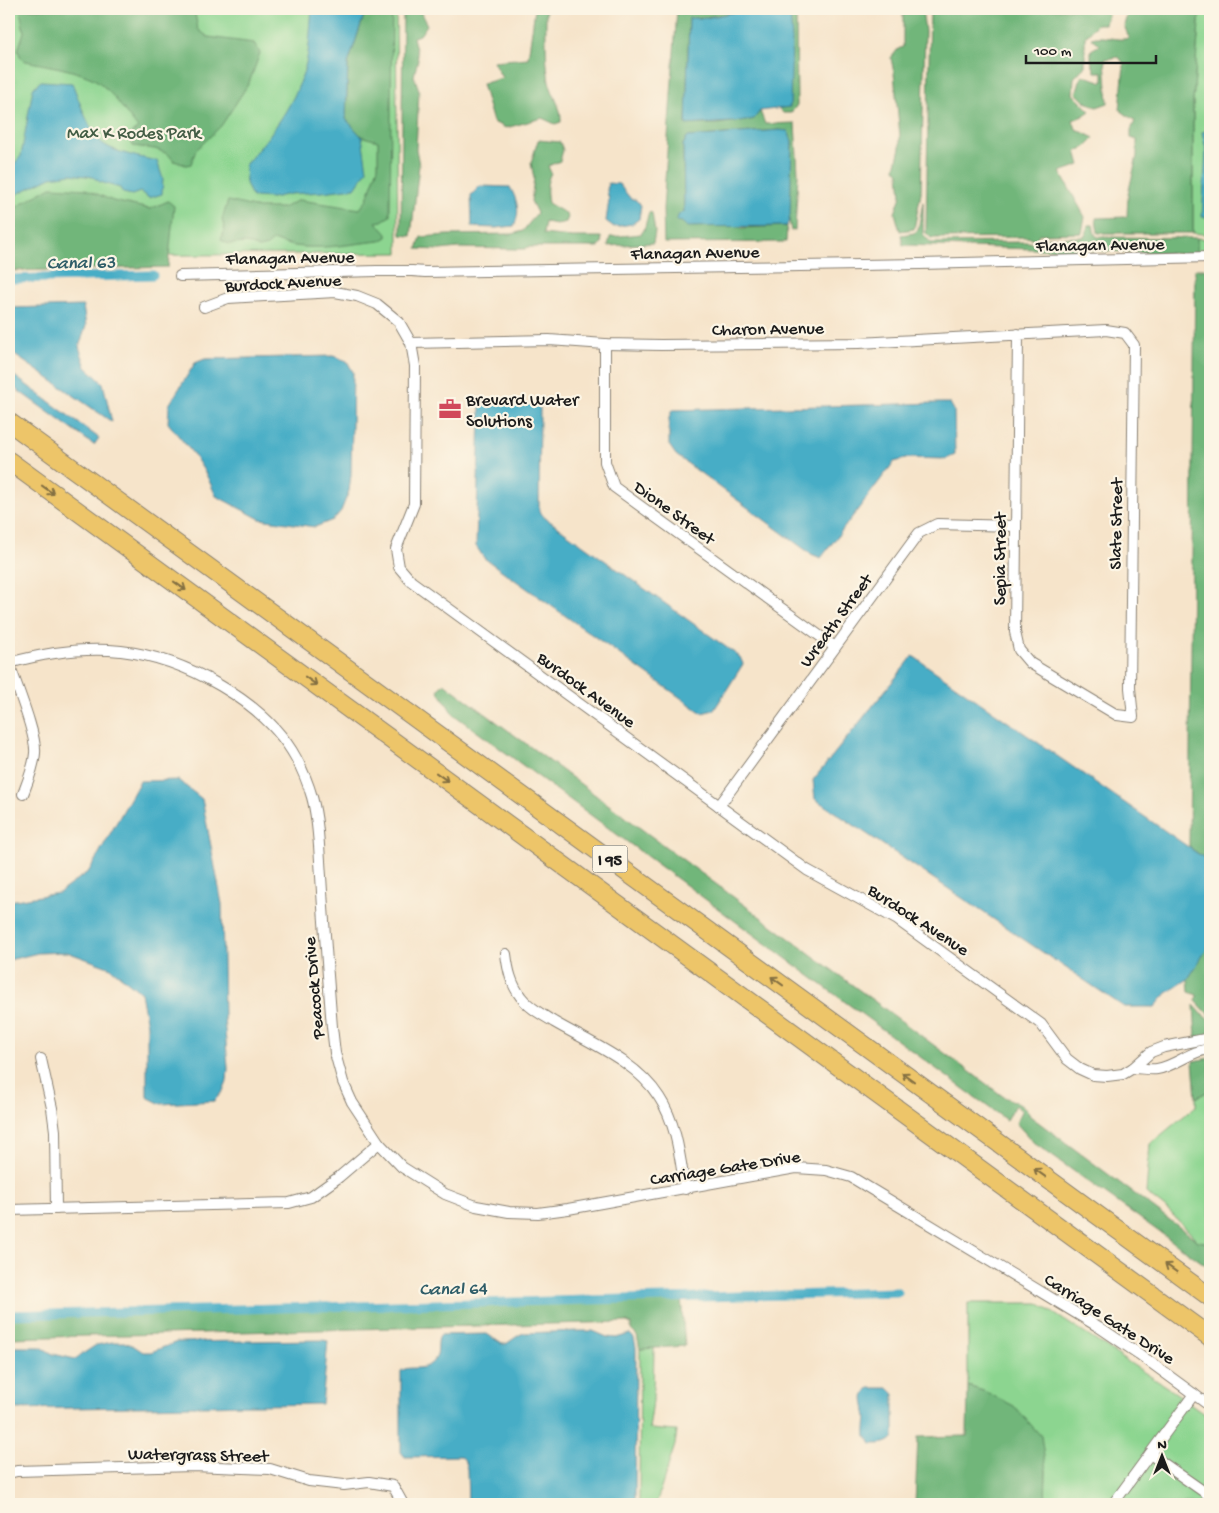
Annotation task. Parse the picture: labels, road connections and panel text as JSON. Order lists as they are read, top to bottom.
{
  "streets": {
    "highway": ["I 95"],
    "street": [
      "Flanagan Avenue",
      "Burdock Avenue",
      "Charon Avenue",
      "Dione Street",
      "Slate Street",
      "Sepia Street",
      "Wreath Street",
      "Peacock Drive",
      "Carriage Gate Drive",
      "Watergrass Street"
    ]
  },
  "crossings": [
    ["Burdock Avenue", "Charon Avenue"],
    ["Burdock Avenue", "Wreath Street"],
    ["Charon Avenue", "Dione Street"],
    ["Charon Avenue", "Slate Street"],
    ["Charon Avenue", "Sepia Street"],
    ["Dione Street", "Wreath Street"],
    ["Slate Street", "Sepia Street"],
    ["Sepia Street", "Wreath Street"],
    ["Peacock Drive", "Carriage Gate Drive"]
  ],
  "water": ["Canal 63", "Canal 64"],
  "parks": ["Max K Rodes Park"],
  "places": {
    "office": ["Brevard Water Solutions"]
  },
  "scale_bar": "100 m",
  "north": "top"
}
